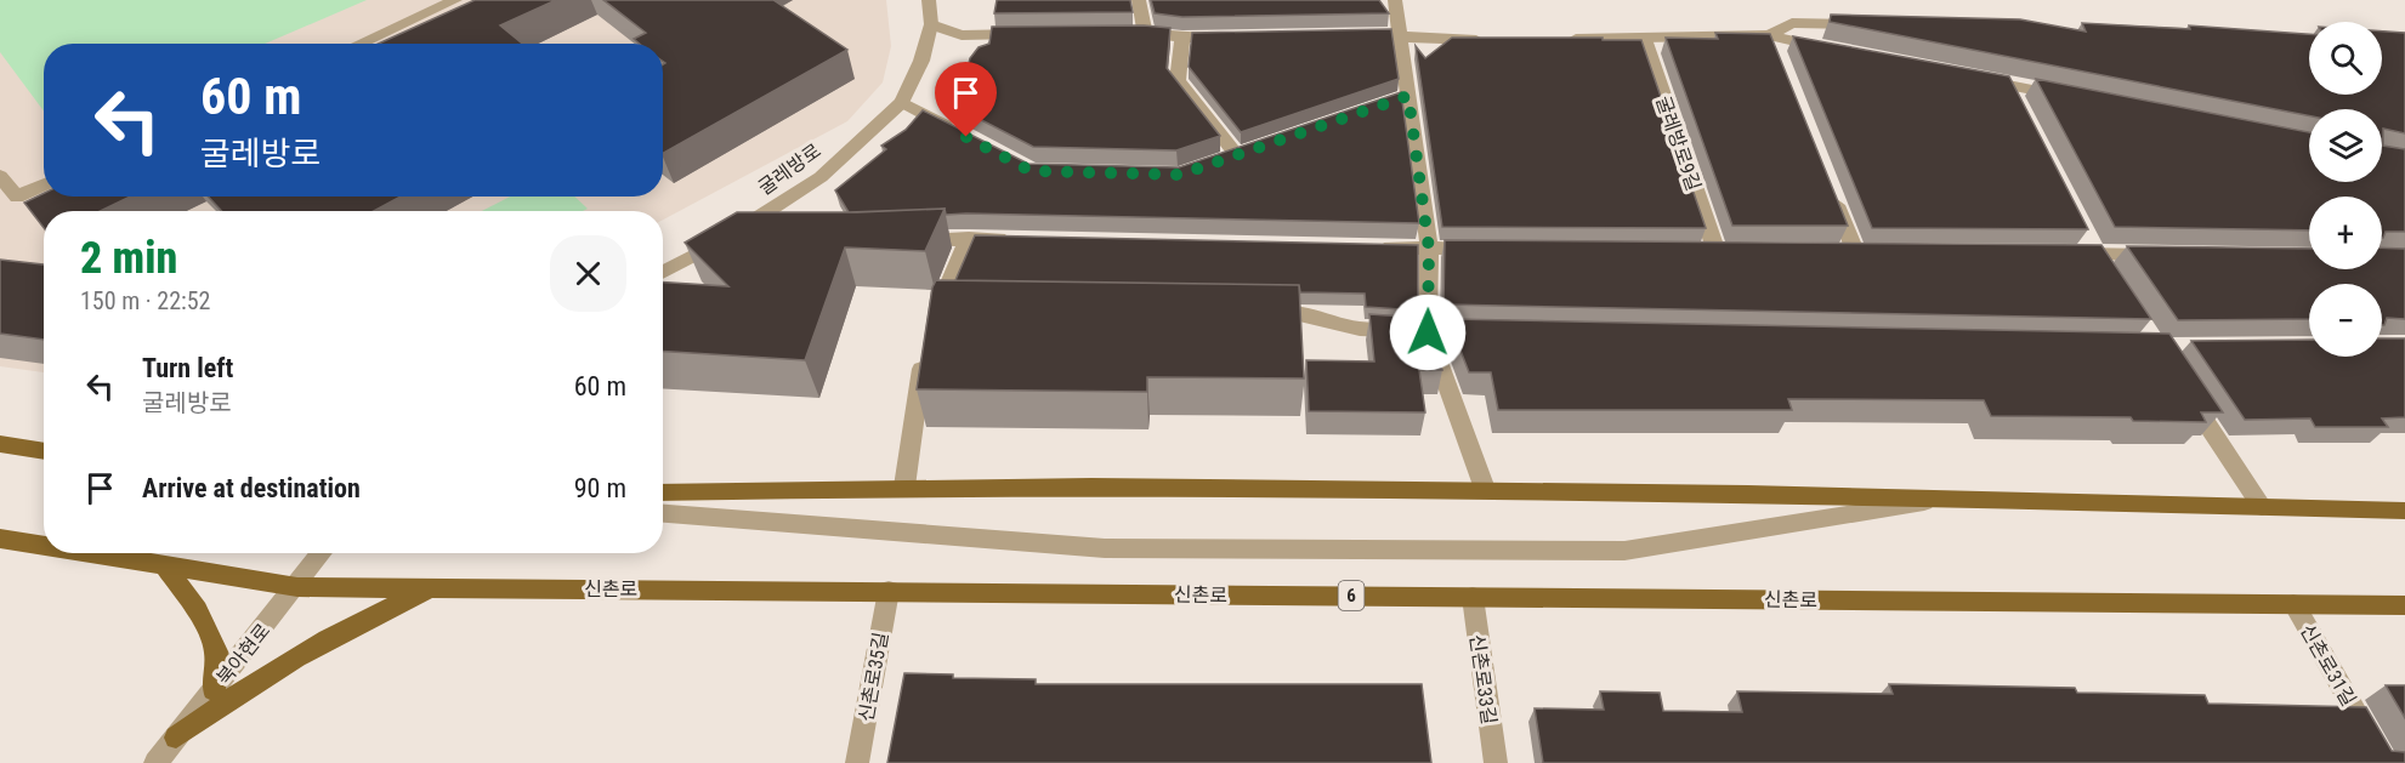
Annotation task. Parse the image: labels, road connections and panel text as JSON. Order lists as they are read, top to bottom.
{
  "streets": {
    "main road": ["신촌로", "6"],
    "street": [
      "굴레방로9길",
      "굴레방로",
      "북아현로",
      "신촌로31길",
      "신촌로35길",
      "신촌로33길"
    ]
  },
  "crossings": [
    ["신촌로", "북아현로"],
    ["신촌로", "신촌로31길"],
    ["신촌로", "신촌로35길"],
    ["신촌로", "신촌로33길"]
  ],
  "page": {
    "map_buttons": ["+", "−"],
    "turn": ["60 m", "굴레방로"],
    "heading": ["2 min", "150 m · 22:52"],
    "list": [
      {
        "name": "Turn left",
        "note": "굴레방로",
        "value": "60 m"
      },
      {
        "name": "Arrive at destination",
        "value": "90 m"
      }
    ]
  }
}
